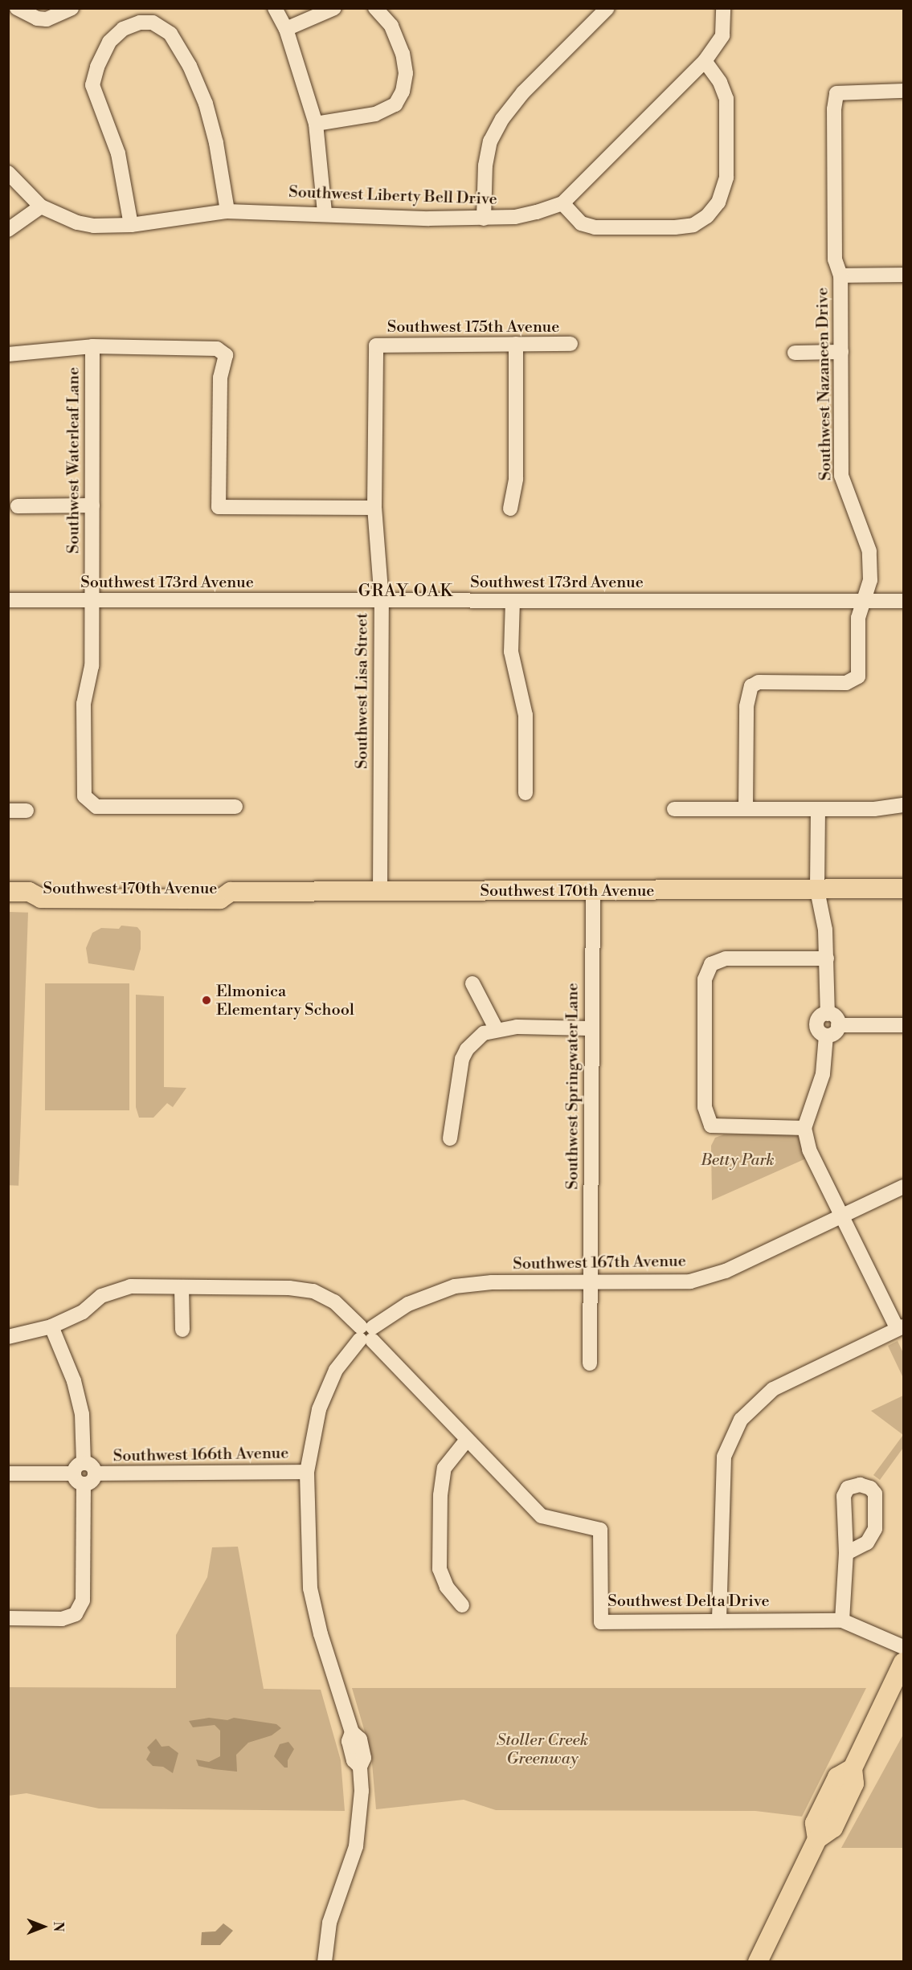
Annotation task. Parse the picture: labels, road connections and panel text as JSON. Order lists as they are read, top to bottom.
{
  "streets": {
    "main road": ["Southwest 170th Avenue"],
    "street": [
      "Southwest Liberty Bell Drive",
      "Southwest 175th Avenue",
      "Southwest Nazaneen Drive",
      "Southwest Waterleaf Lane",
      "Southwest 173rd Avenue",
      "Southwest Lisa Street",
      "Southwest Springwater Lane",
      "Southwest 167th Avenue",
      "Southwest 166th Avenue",
      "Southwest Delta Drive"
    ]
  },
  "crossings": [
    ["Southwest 175th Avenue", "Southwest Lisa Street"],
    ["Southwest Nazaneen Drive", "Southwest 173rd Avenue"],
    ["Southwest Waterleaf Lane", "Southwest 173rd Avenue"],
    ["Southwest 173rd Avenue", "Southwest Lisa Street"],
    ["Southwest Lisa Street", "Southwest 170th Avenue"],
    ["Southwest 170th Avenue", "Southwest Springwater Lane"],
    ["Southwest Springwater Lane", "Southwest 167th Avenue"],
    ["Southwest 167th Avenue", "Southwest 166th Avenue"],
    ["Southwest 167th Avenue", "Southwest Delta Drive"]
  ],
  "districts": ["GRAY OAK"],
  "parks": ["Betty Park", "Stoller Creek Greenway"],
  "places": ["Elmonica Elementary School"],
  "north": "right"
}
